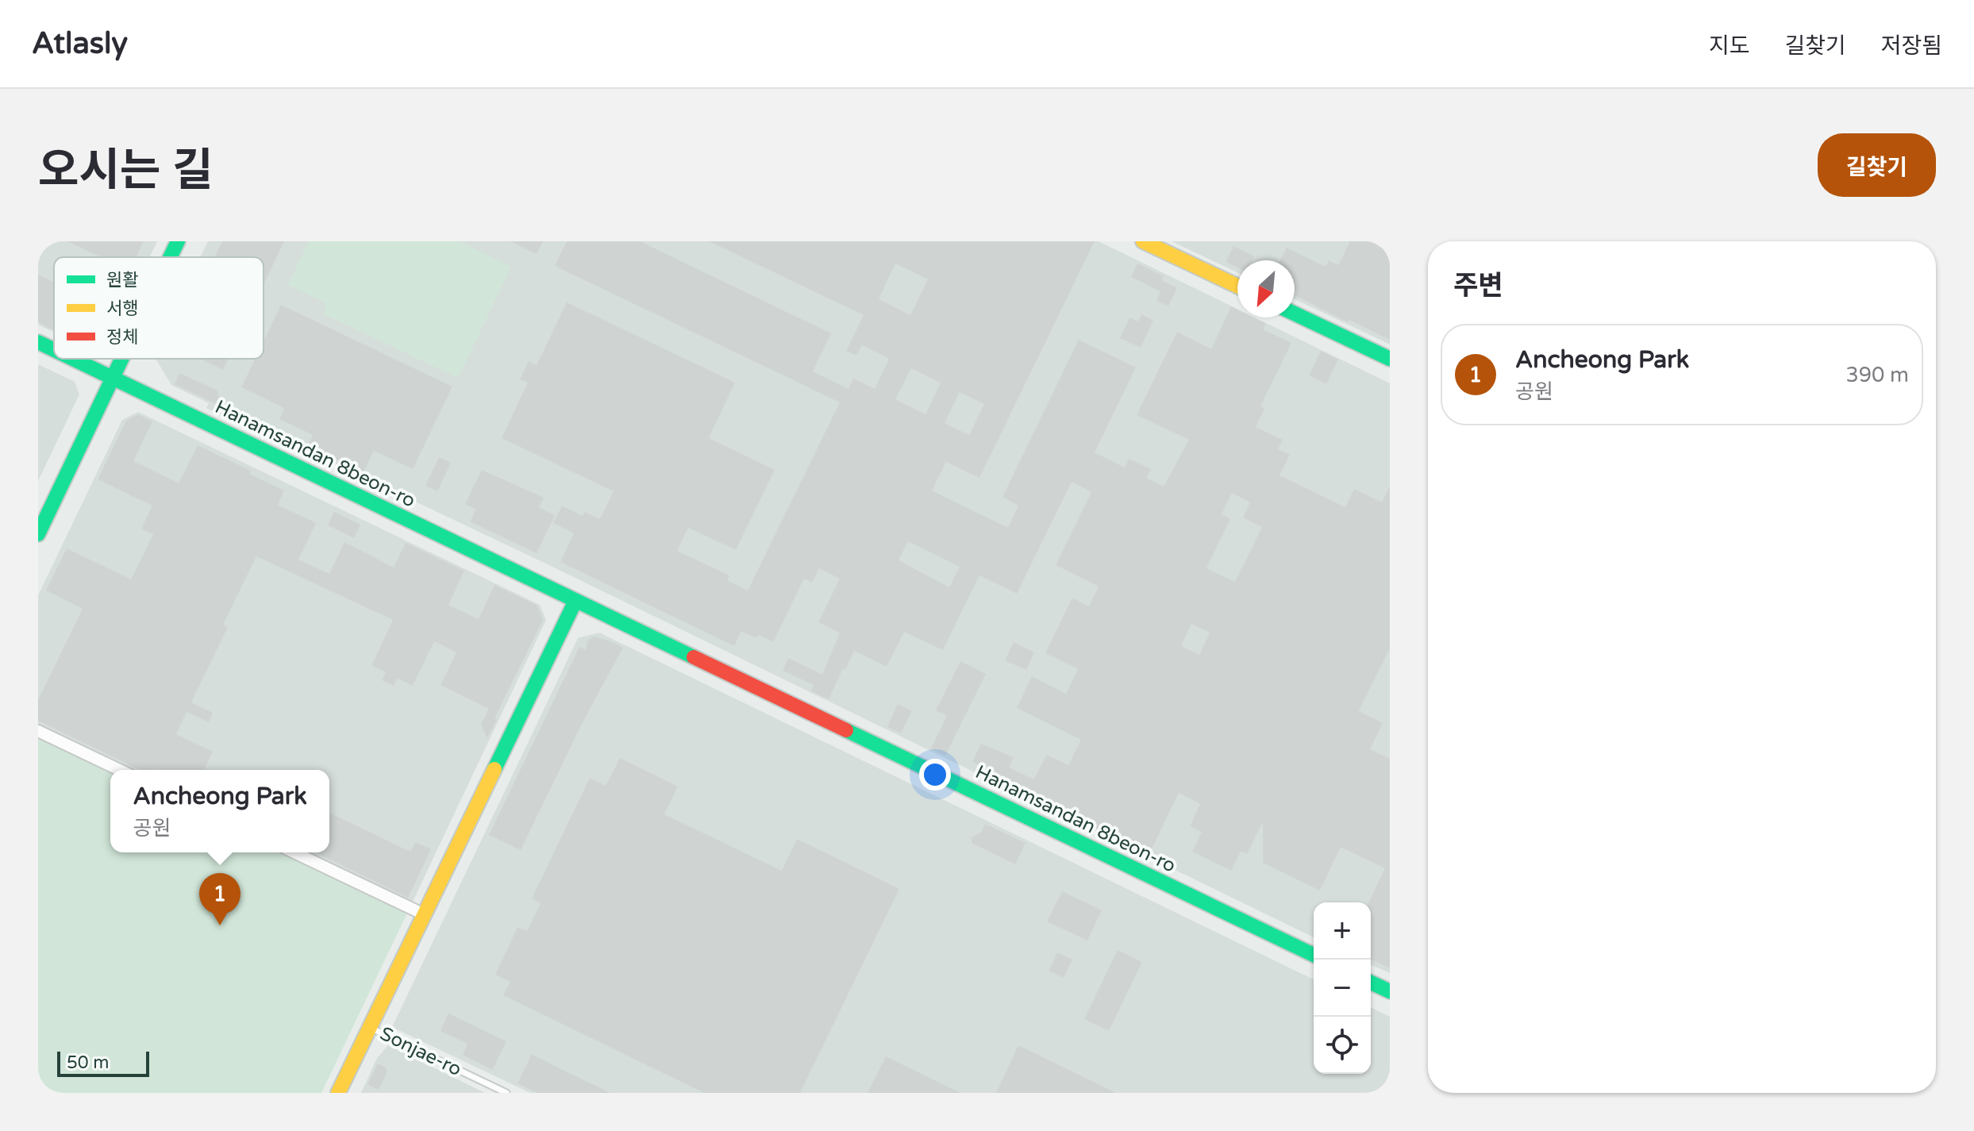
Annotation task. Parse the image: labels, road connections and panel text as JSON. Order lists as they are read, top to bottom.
{
  "streets": {
    "street": ["Hanamsandan 8beon-ro"],
    "lane": ["Sonjae-ro"]
  },
  "legend": ["원활", "서행", "정체"],
  "scale_bar": "50 m",
  "north": "bottom left",
  "page": {
    "header": "Atlasly",
    "nav": ["지도", "길찾기", "저장됨"],
    "title": "오시는 길",
    "buttons": "길찾기",
    "heading": "주변",
    "list": [
      {
        "mark": "1",
        "name": "Ancheong Park",
        "note": "공원",
        "value": "390 m"
      }
    ],
    "popup": ["Ancheong Park", "공원"],
    "pins": "1",
    "map_buttons": ["+", "−"],
    "scale": "50 m"
  }
}
